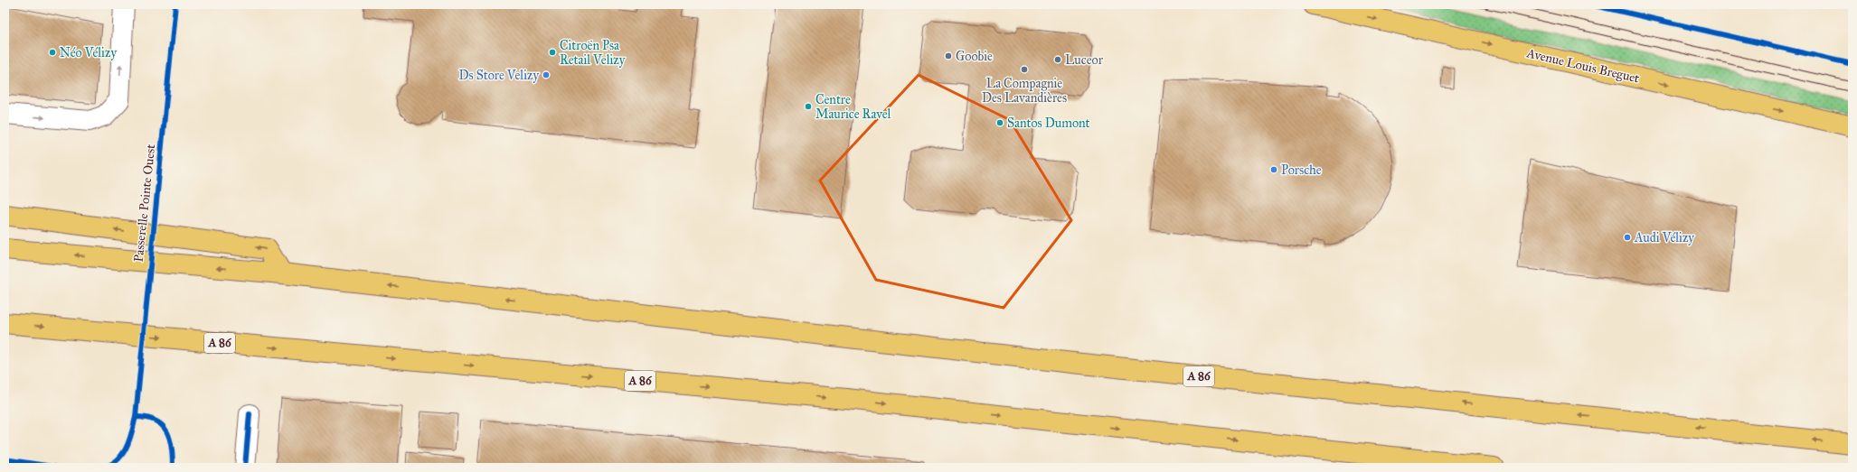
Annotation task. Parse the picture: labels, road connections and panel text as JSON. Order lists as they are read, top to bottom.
{
  "streets": {
    "main road": ["Avenue Louis Breguet", "A 86"],
    "cycle path": ["Passerelle Pointe Ouest"]
  },
  "one_way": ["Avenue Louis Breguet"],
  "places": [
    "Néo Vélizy",
    "Citroën Psa Retail Velizy",
    "Goobie",
    "Luceor",
    "La Compagnie Des Lavandières",
    "Ds Store Velizy",
    "Centre Maurice Ravel",
    "Santos Dumont",
    "Porsche",
    "Audi Vélizy"
  ]
}
